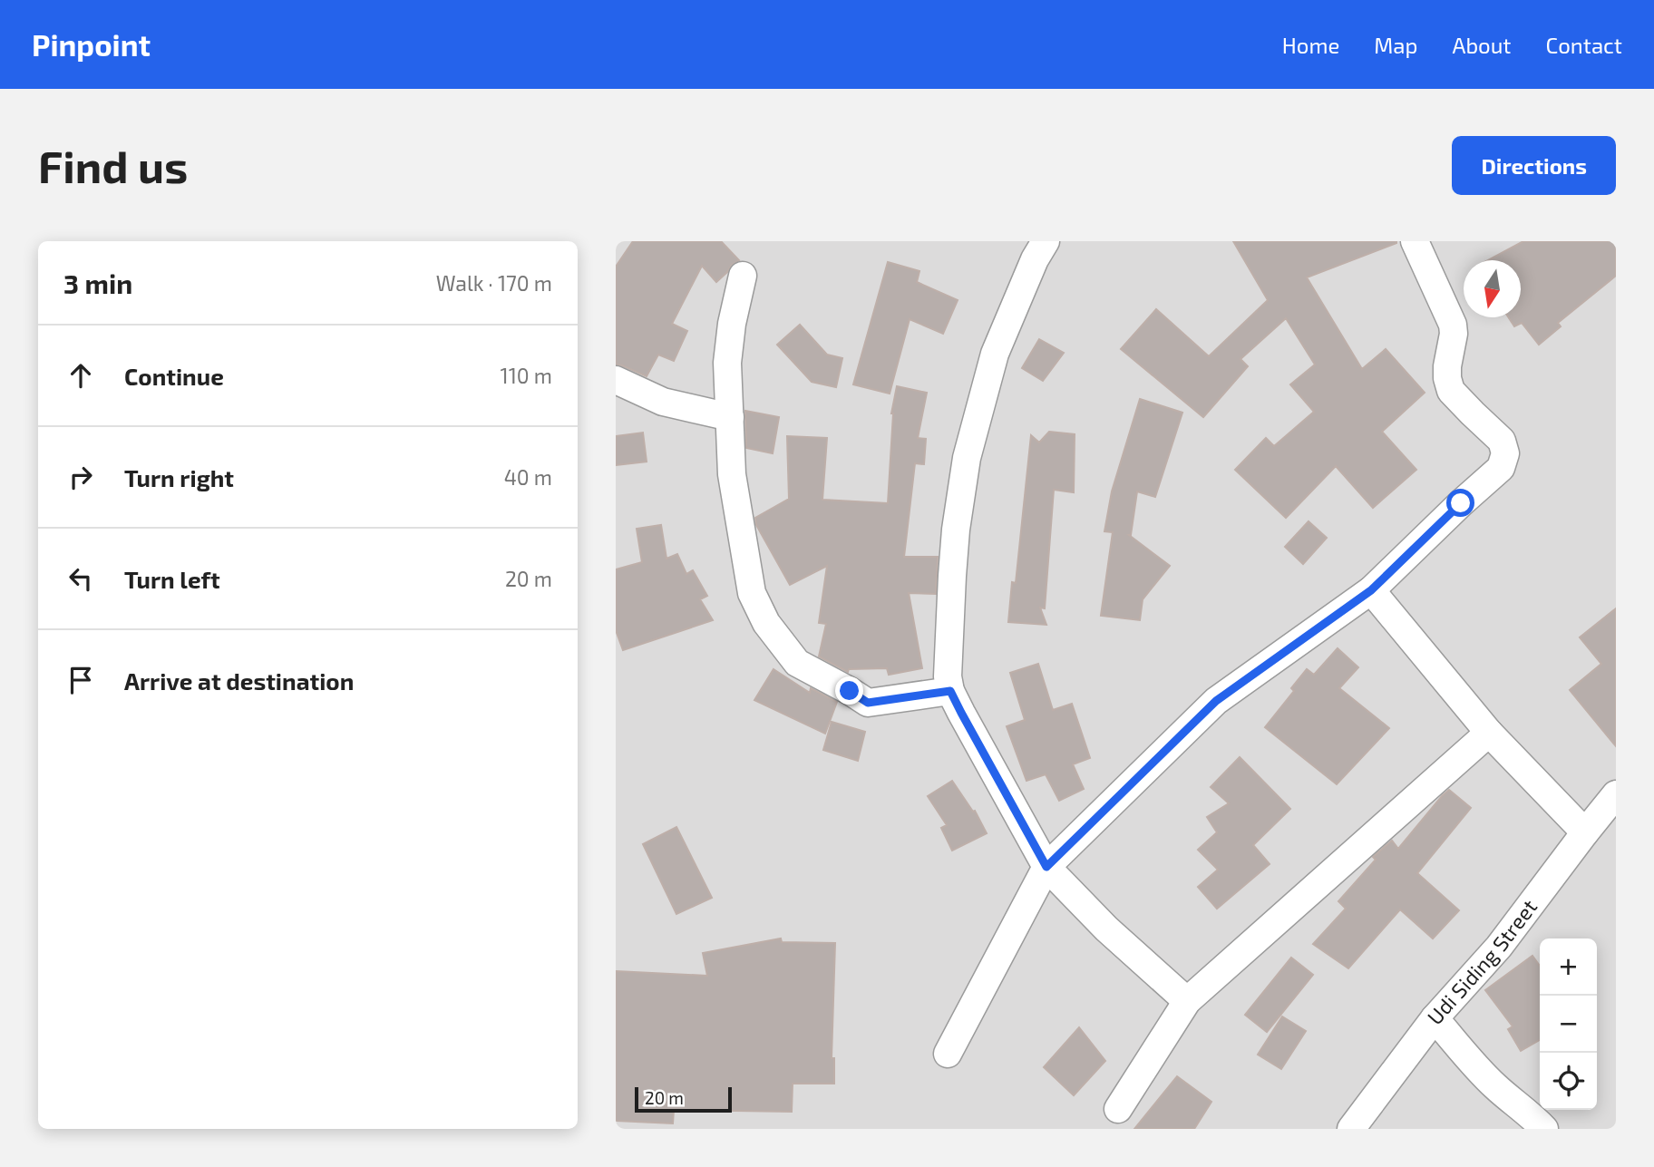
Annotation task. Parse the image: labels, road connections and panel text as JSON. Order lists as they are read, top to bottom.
{
  "streets": {
    "street": ["Udi Siding Street"]
  },
  "scale_bar": "20 m",
  "north": "bottom",
  "page": {
    "header": "Pinpoint",
    "nav": [
      "Home",
      "Map",
      "About",
      "Contact"
    ],
    "buttons": "Directions",
    "title": "Find us",
    "heading": ["3 min", "Walk · 170 m"],
    "list": [
      ["Continue", "110 m"],
      ["Turn right", "40 m"],
      ["Turn left", "20 m"],
      "Arrive at destination"
    ],
    "map_buttons": ["+", "−"],
    "scale": "20 m"
  }
}
